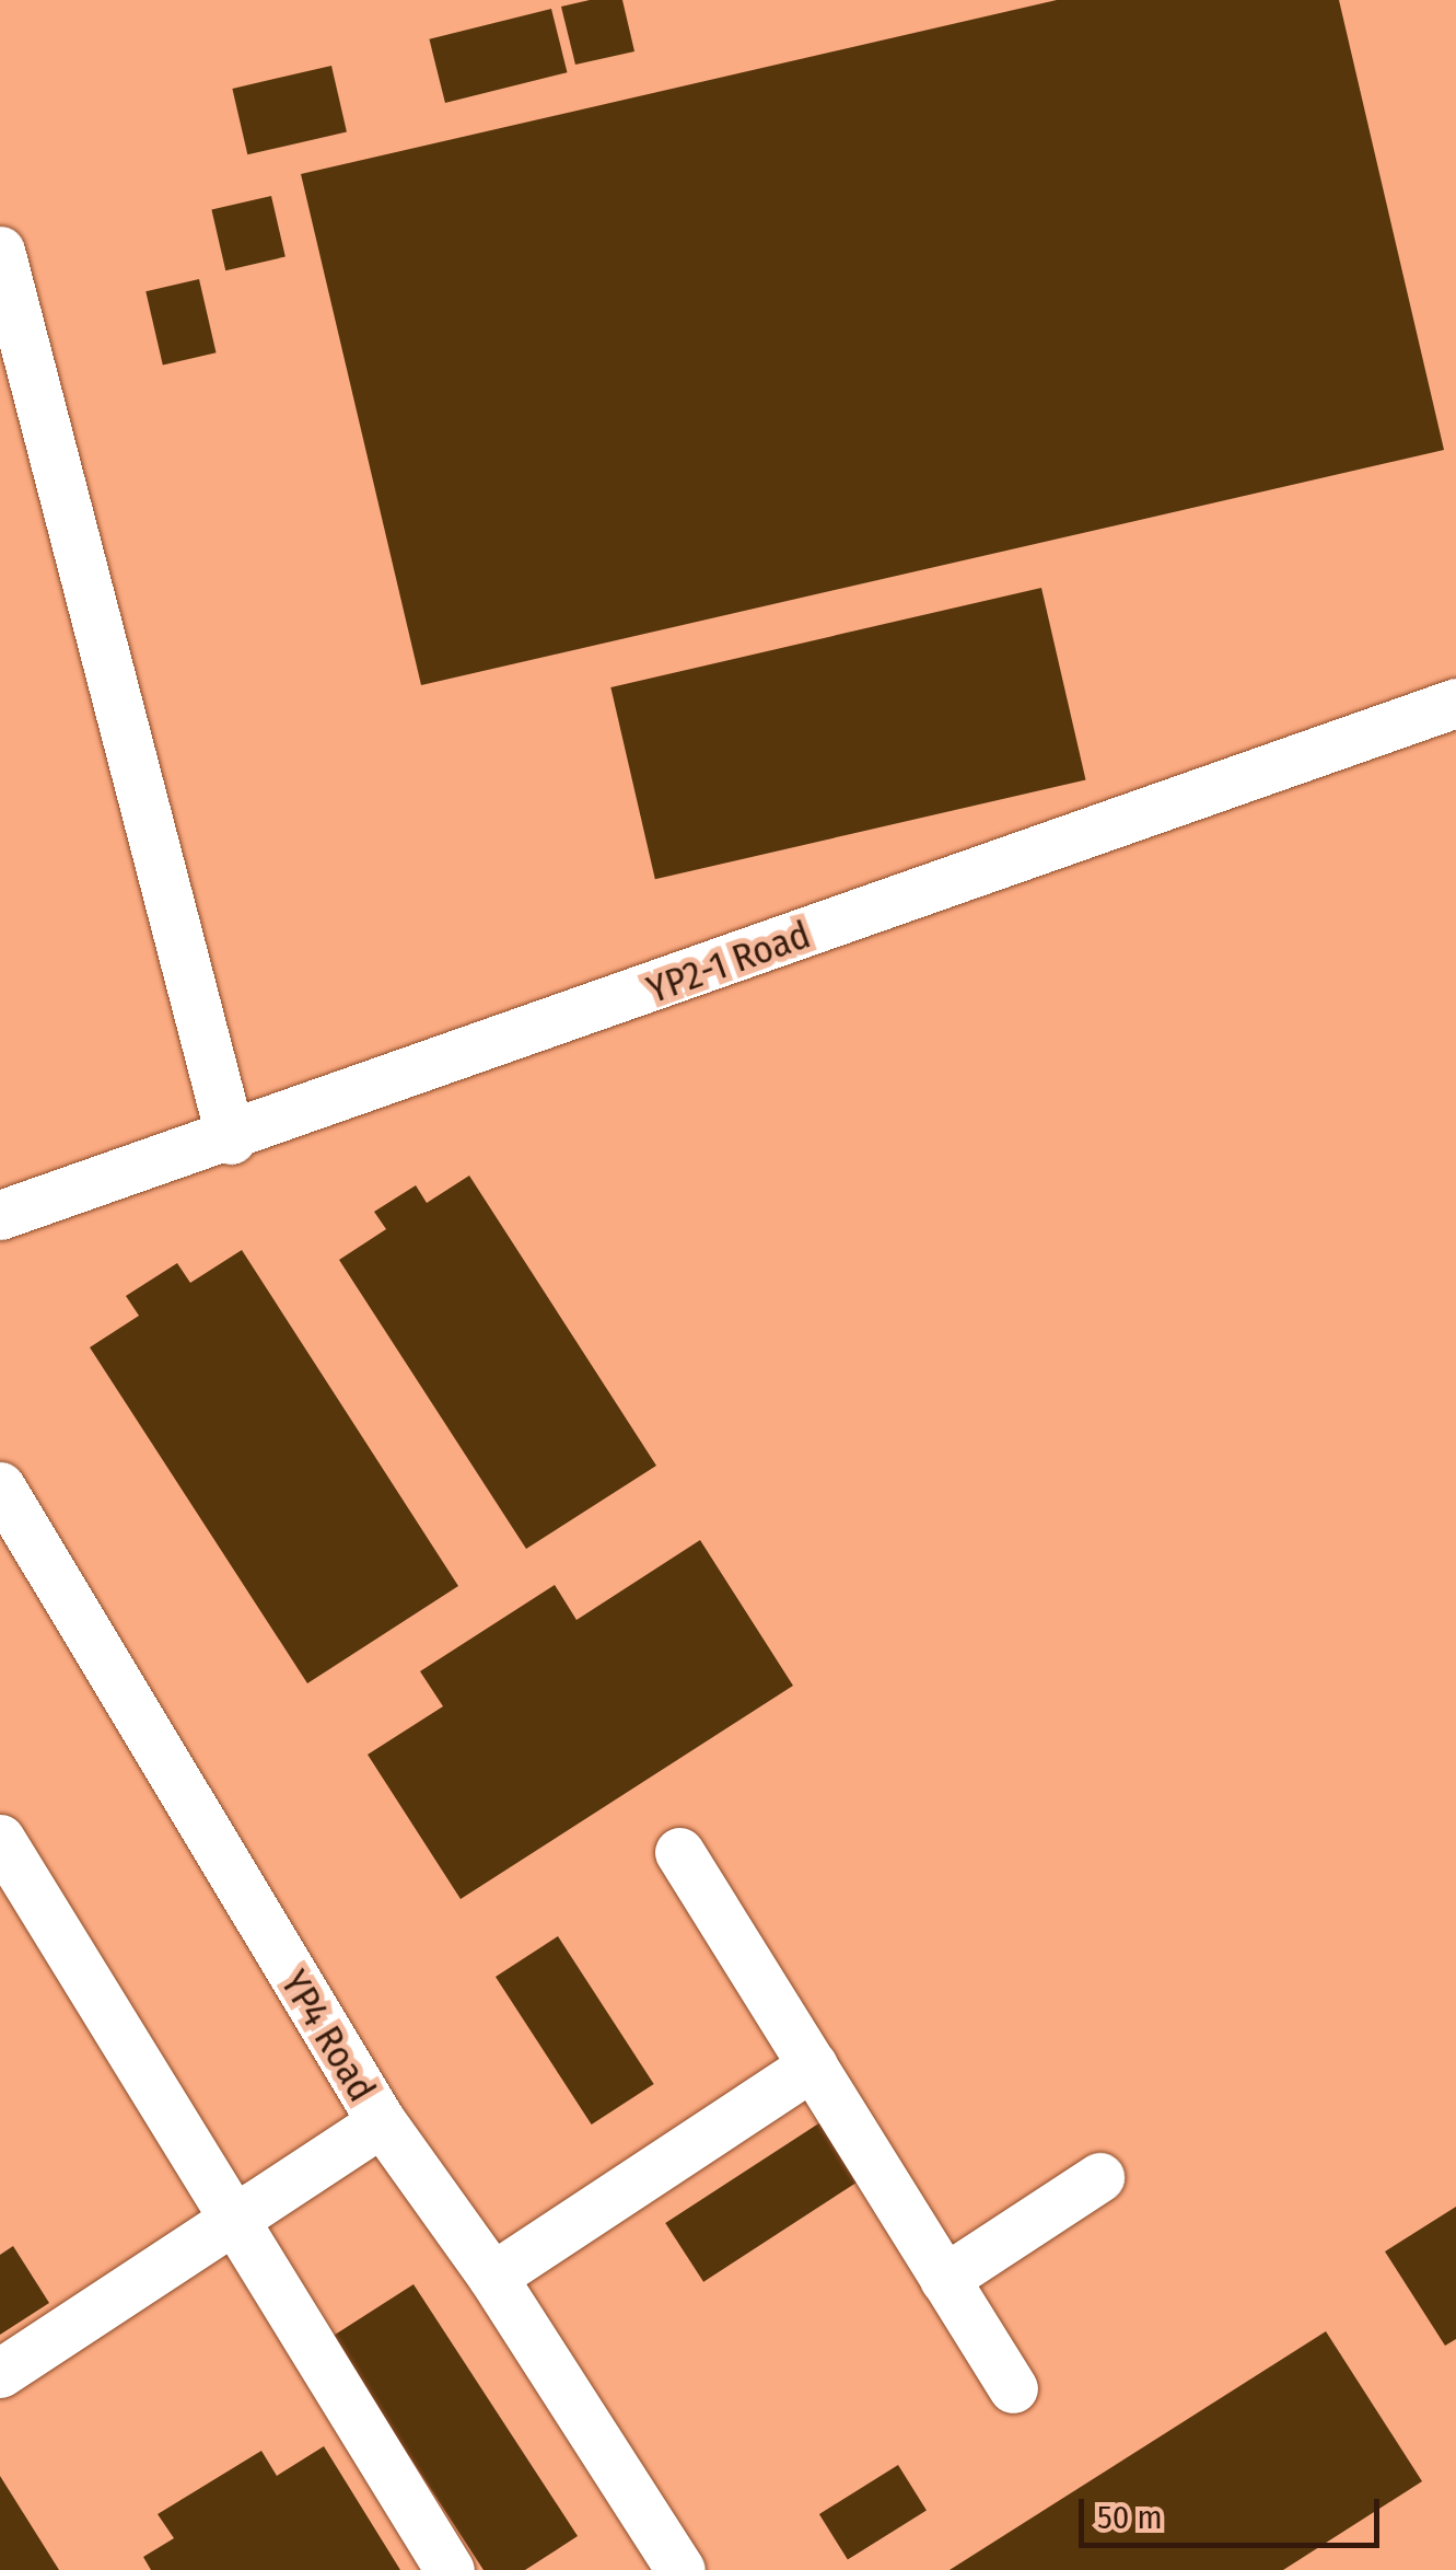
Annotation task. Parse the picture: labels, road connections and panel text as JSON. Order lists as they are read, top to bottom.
{
  "streets": {
    "street": ["YP2-1 Road", "YP4 Road"]
  },
  "scale_bar": "50 m"
}
